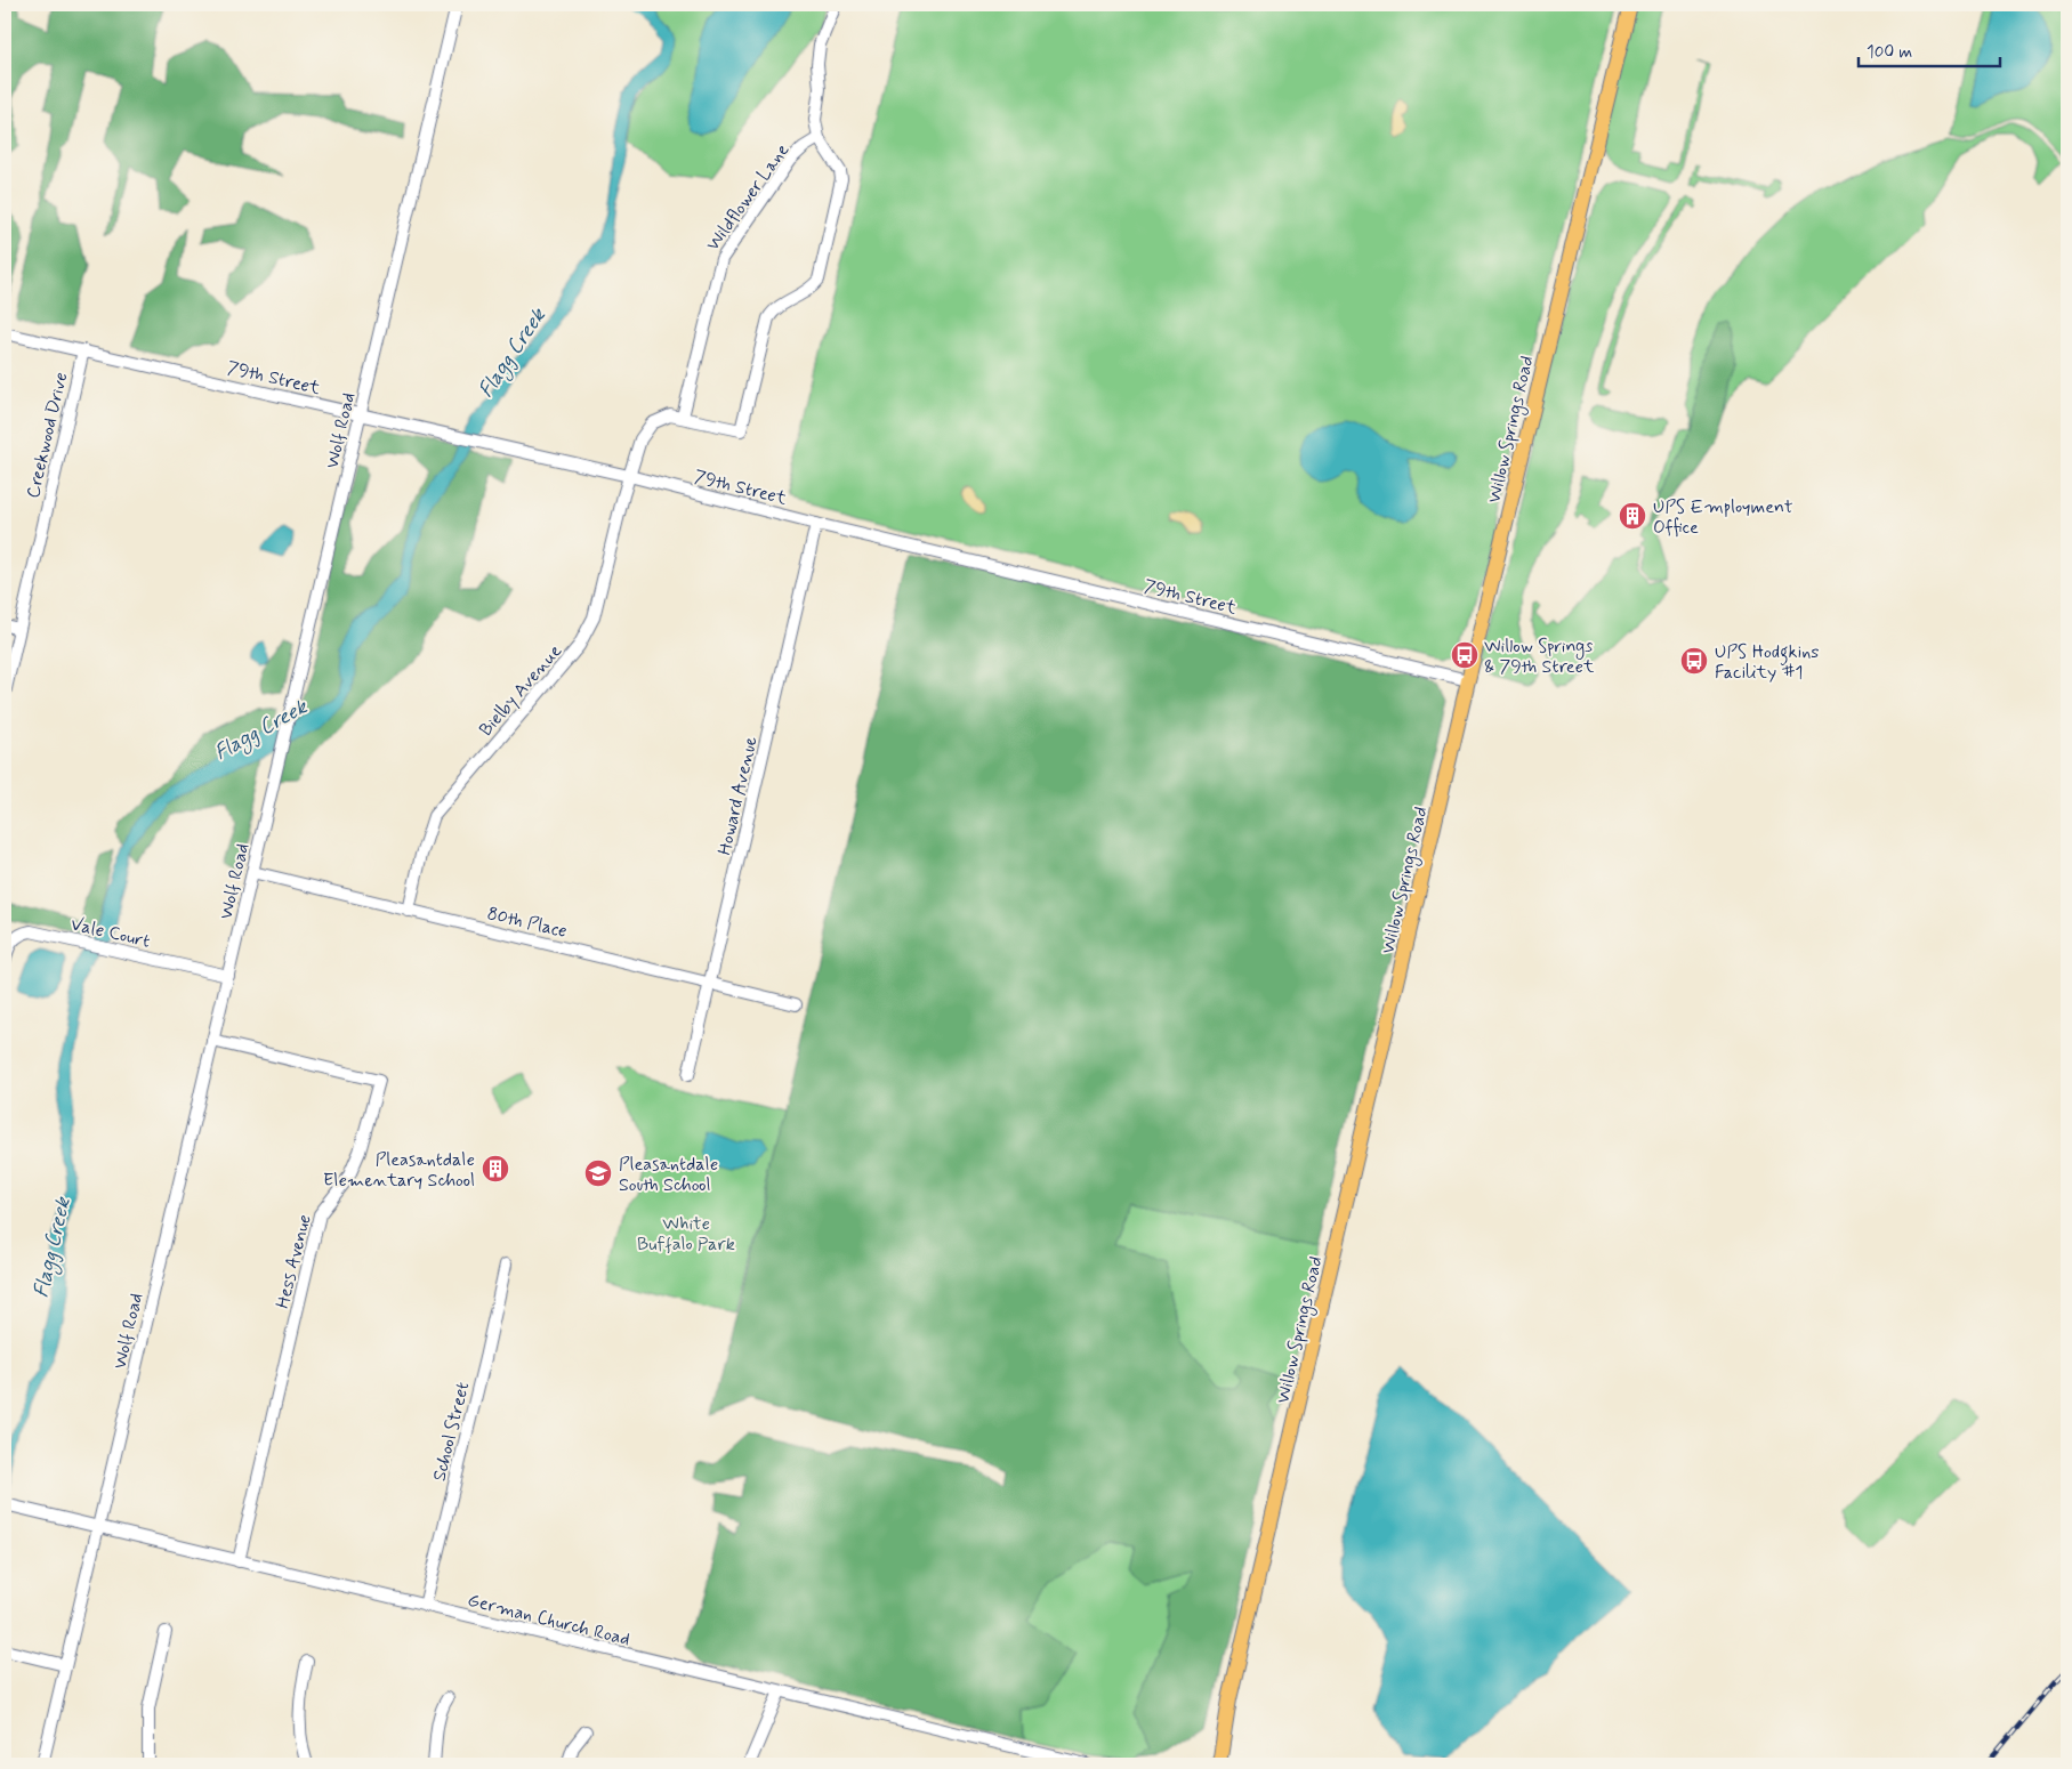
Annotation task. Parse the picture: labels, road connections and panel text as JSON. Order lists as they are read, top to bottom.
{
  "streets": {
    "main road": ["Willow Springs Road"],
    "street": [
      "Wildflower Lane",
      "79th Street",
      "Wolf Road",
      "Creekwood Drive",
      "Bielby Avenue",
      "Howard Avenue",
      "80th Place",
      "Vale Court",
      "Hess Avenue",
      "School Street",
      "German Church Road"
    ]
  },
  "crossings": [
    ["Wildflower Lane", "Bielby Avenue"],
    ["79th Street", "Willow Springs Road"],
    ["79th Street", "Wolf Road"],
    ["79th Street", "Creekwood Drive"],
    ["79th Street", "Bielby Avenue"],
    ["79th Street", "Howard Avenue"],
    ["Wolf Road", "80th Place"],
    ["Wolf Road", "Vale Court"],
    ["Wolf Road", "Hess Avenue"],
    ["Wolf Road", "German Church Road"],
    ["Bielby Avenue", "80th Place"],
    ["Howard Avenue", "80th Place"],
    ["Hess Avenue", "German Church Road"],
    ["School Street", "German Church Road"]
  ],
  "water": ["Flagg Creek"],
  "parks": ["White Buffalo Park"],
  "places": {
    "building": ["UPS Employment Office", "Pleasantdale Elementary School"],
    "bus stop": ["Willow Springs & 79th Street", "UPS Hodgkins Facility #1"],
    "school or university": ["Pleasantdale South School"]
  },
  "scale_bar": "100 m"
}
